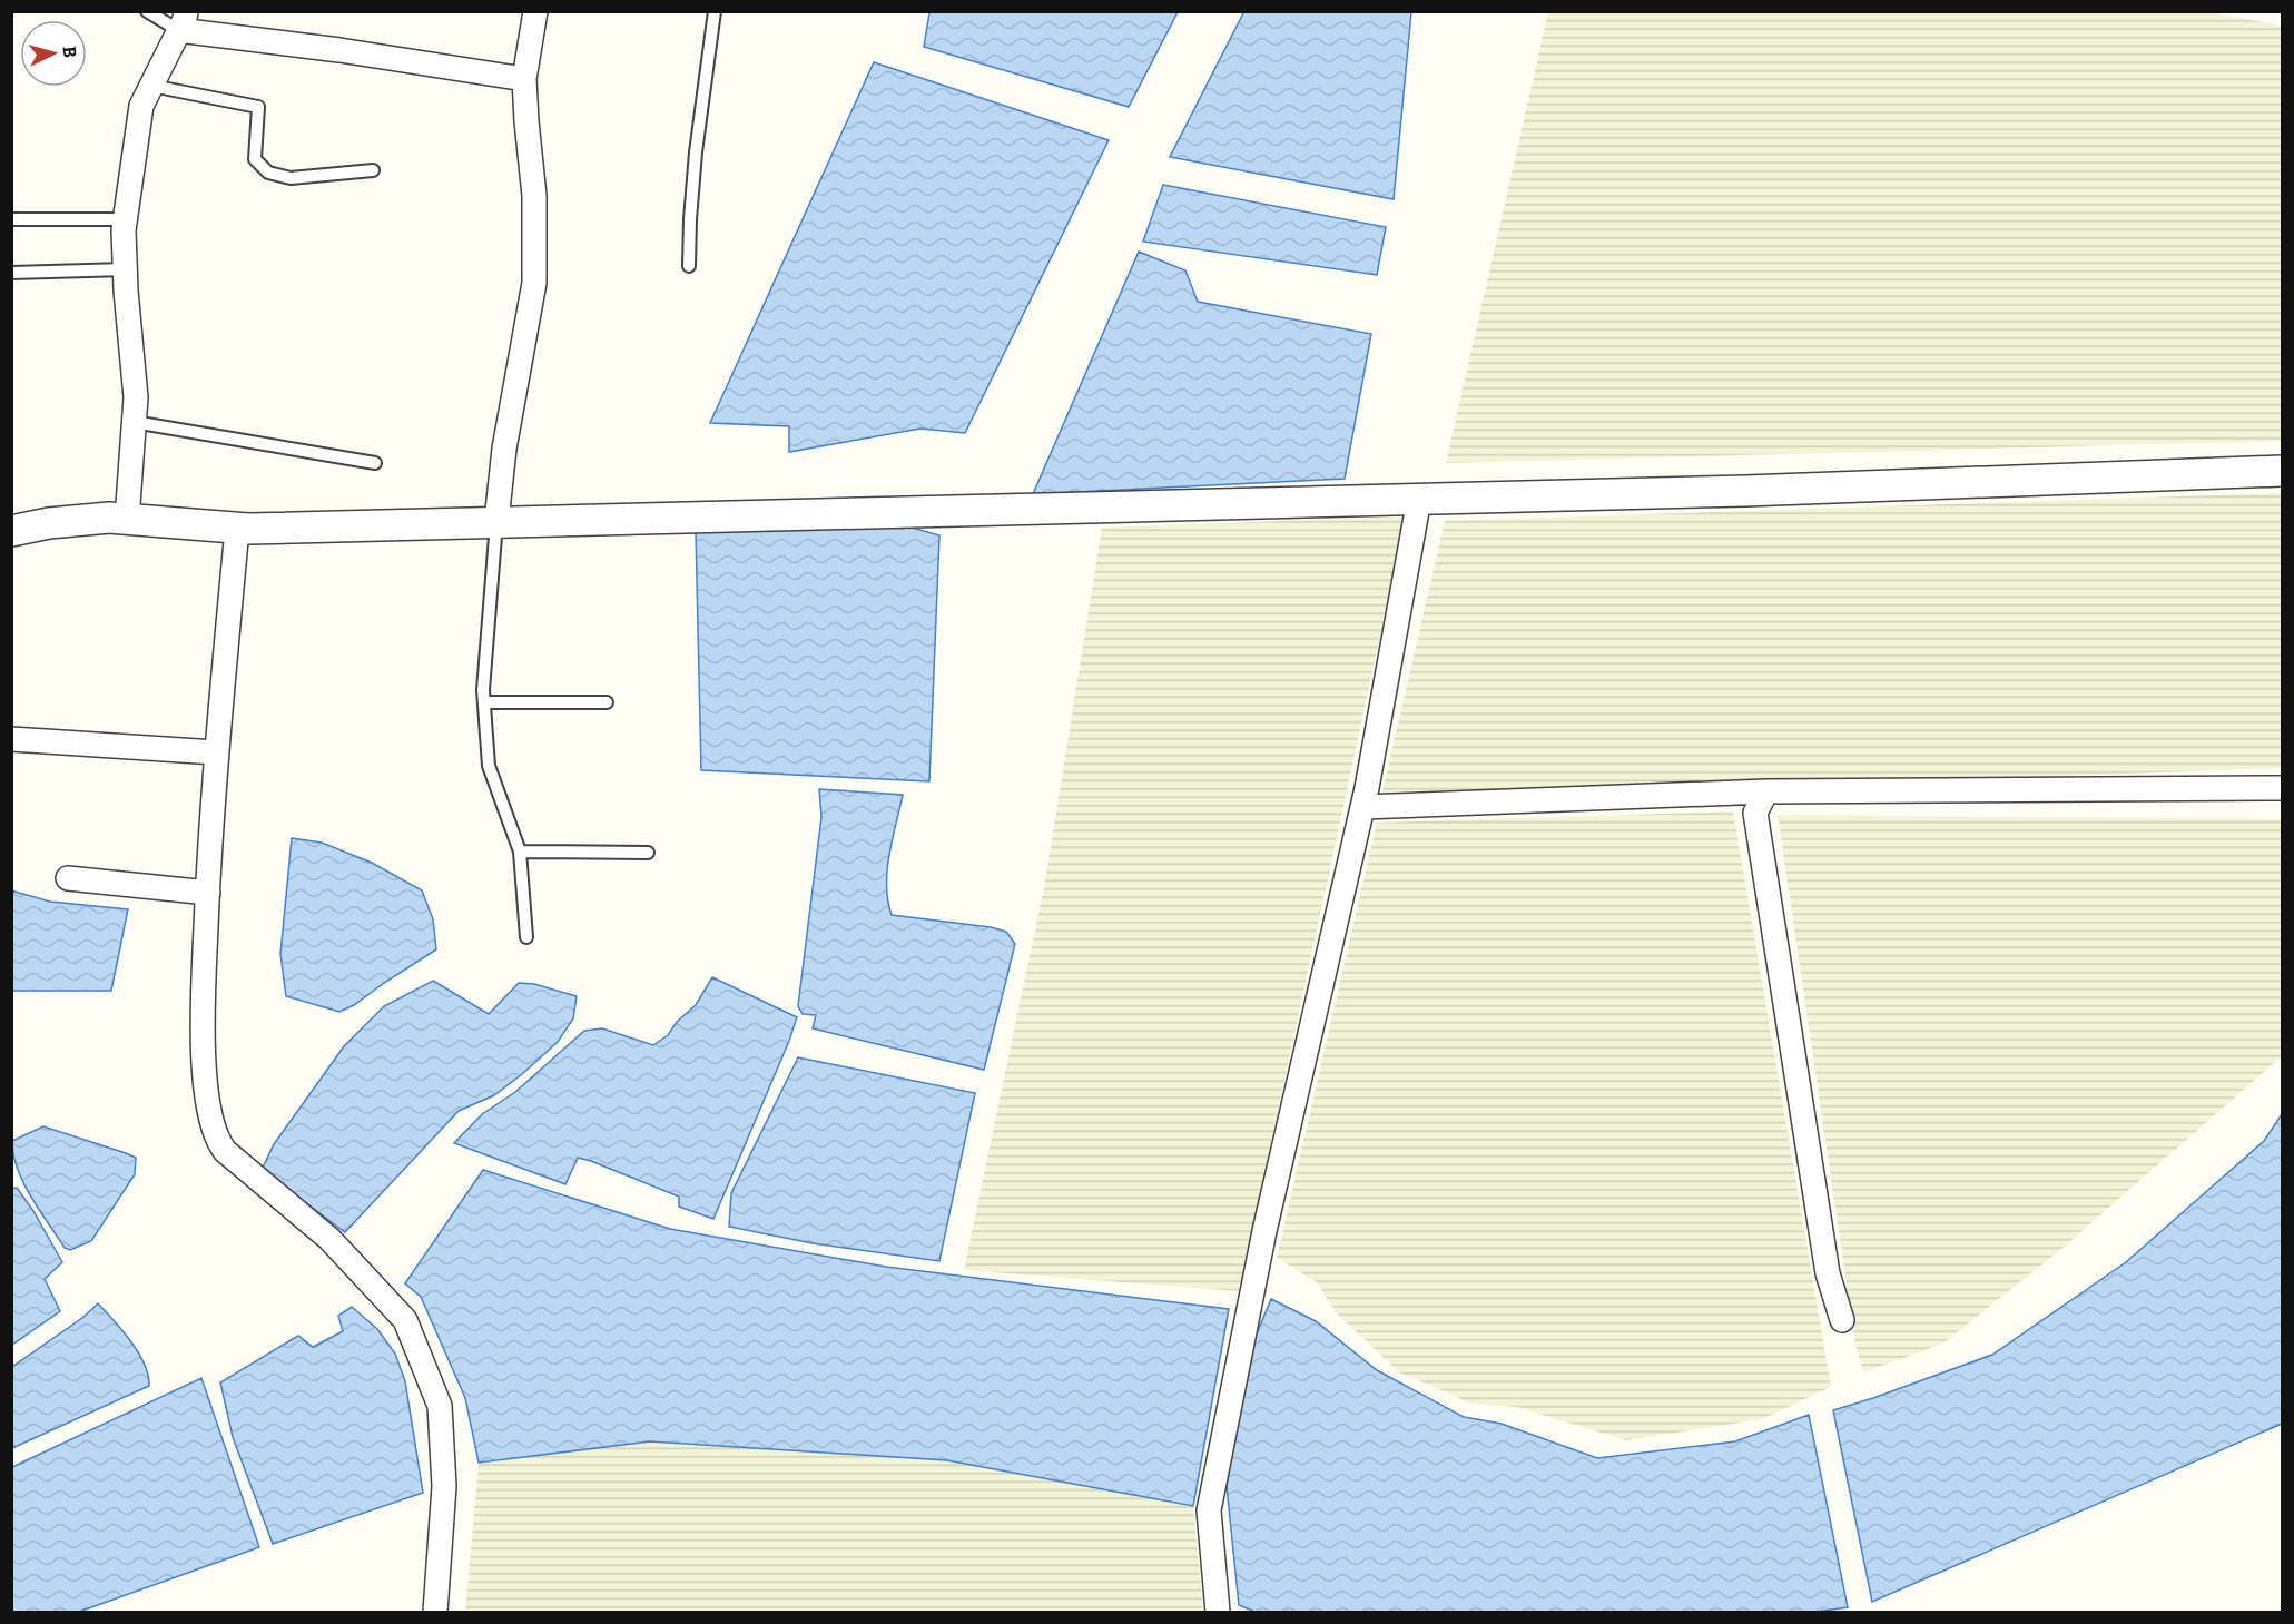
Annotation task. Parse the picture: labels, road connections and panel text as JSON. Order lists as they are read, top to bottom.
{
  "north": "right"
}
